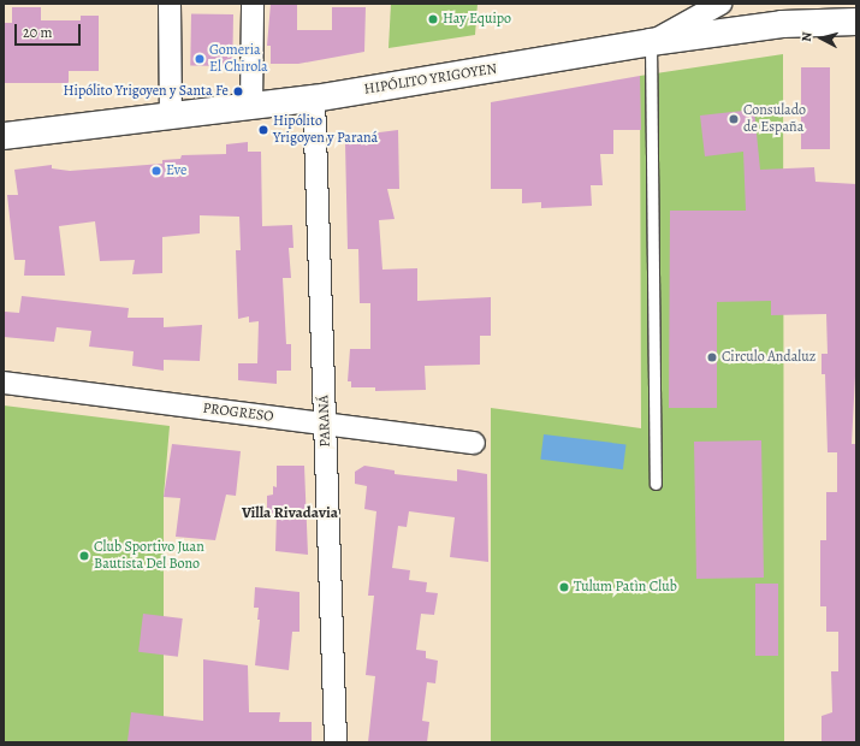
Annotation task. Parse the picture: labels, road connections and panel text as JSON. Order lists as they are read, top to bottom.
{
  "streets": {
    "main road": ["HIPÓLITO YRIGOYEN"],
    "street": ["PROGRESO", "PARANÁ"]
  },
  "crossings": [
    ["HIPÓLITO YRIGOYEN", "PARANÁ"],
    ["PROGRESO", "PARANÁ"]
  ],
  "districts": ["Villa Rivadavia"],
  "places": [
    "Hay Equipo",
    "Gomeria El Chirola",
    "Hipólito Yrigoyen y Santa Fe",
    "Consulado de España",
    "Hipólito Yrigoyen y Paraná",
    "Eve",
    "Circulo Andaluz",
    "Club Sportivo Juan Bautista Del Bono",
    "Tulum Patìn Club"
  ],
  "scale_bar": "20 m",
  "north": "left"
}
